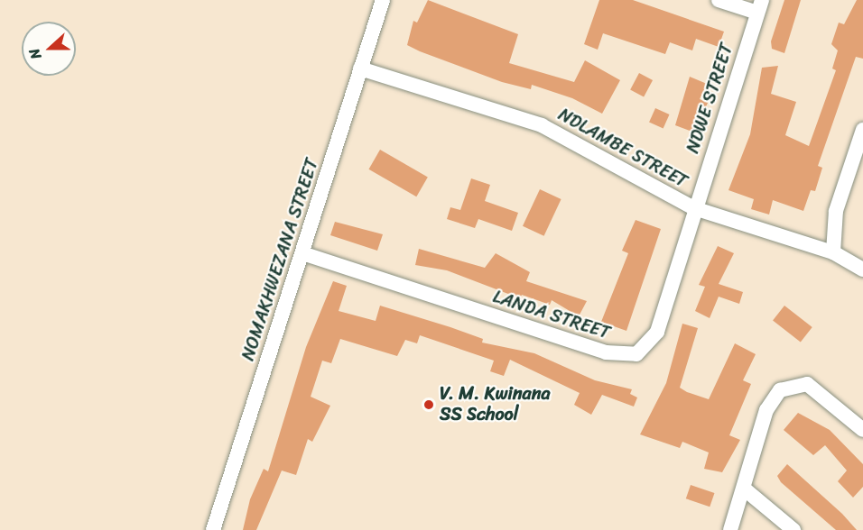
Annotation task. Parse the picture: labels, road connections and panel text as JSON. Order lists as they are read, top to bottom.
{
  "streets": {
    "street": [
      "NDWE STREET",
      "NDLAMBE STREET",
      "NOMAKHWEZANA STREET",
      "LANDA STREET"
    ]
  },
  "crossings": [
    ["NDWE STREET", "NDLAMBE STREET"],
    ["NDWE STREET", "LANDA STREET"],
    ["NDLAMBE STREET", "NOMAKHWEZANA STREET"],
    ["NDLAMBE STREET", "LANDA STREET"],
    ["NOMAKHWEZANA STREET", "LANDA STREET"]
  ],
  "places": ["V. M. Kwinana SS School"],
  "north": "left"
}
